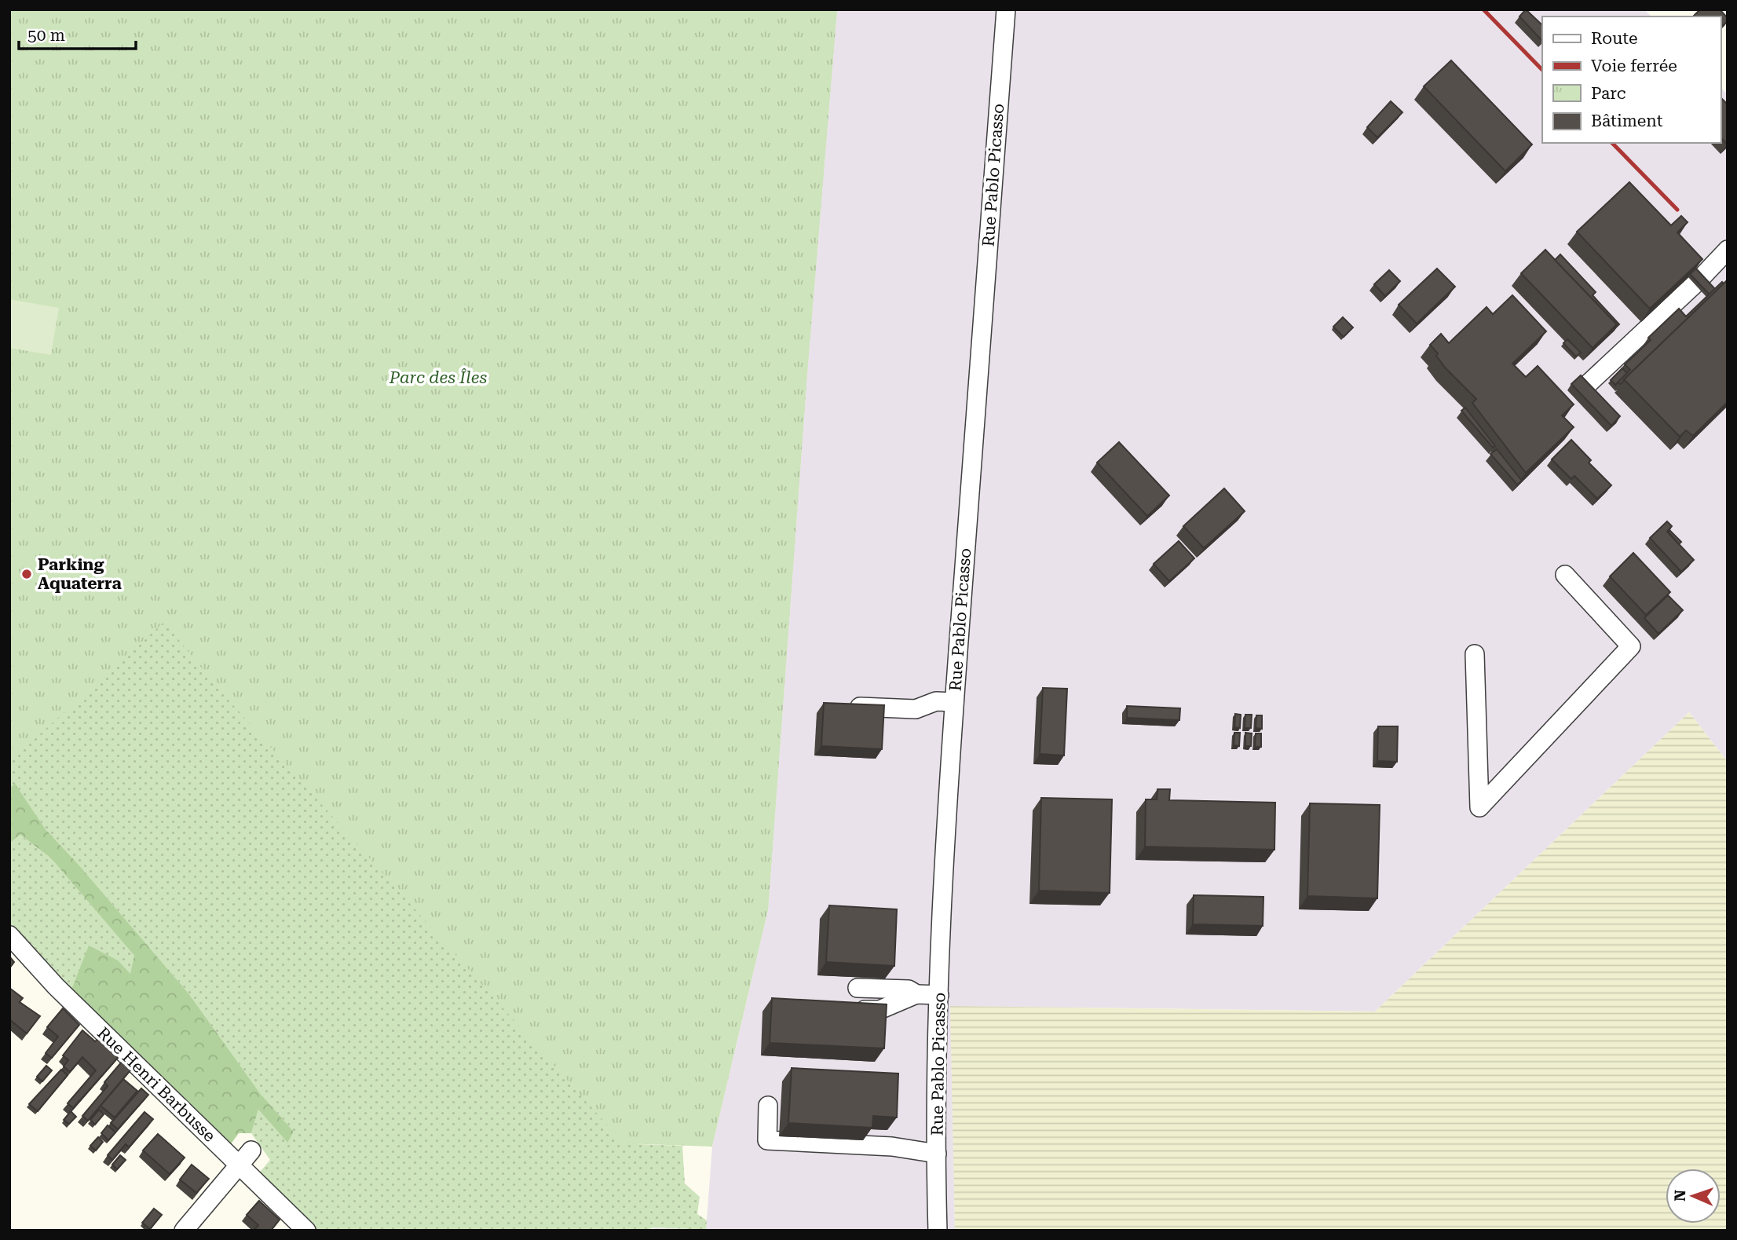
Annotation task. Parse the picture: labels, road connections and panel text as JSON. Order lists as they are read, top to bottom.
{
  "streets": {
    "street": ["Rue Pablo Picasso", "Rue Henri Barbusse"]
  },
  "parks": ["Parc des Îles"],
  "places": ["Parking Aquaterra"],
  "legend": [
    "Route",
    "Voie ferrée",
    "Parc",
    "Bâtiment"
  ],
  "scale_bar": "50 m",
  "north": "left"
}
